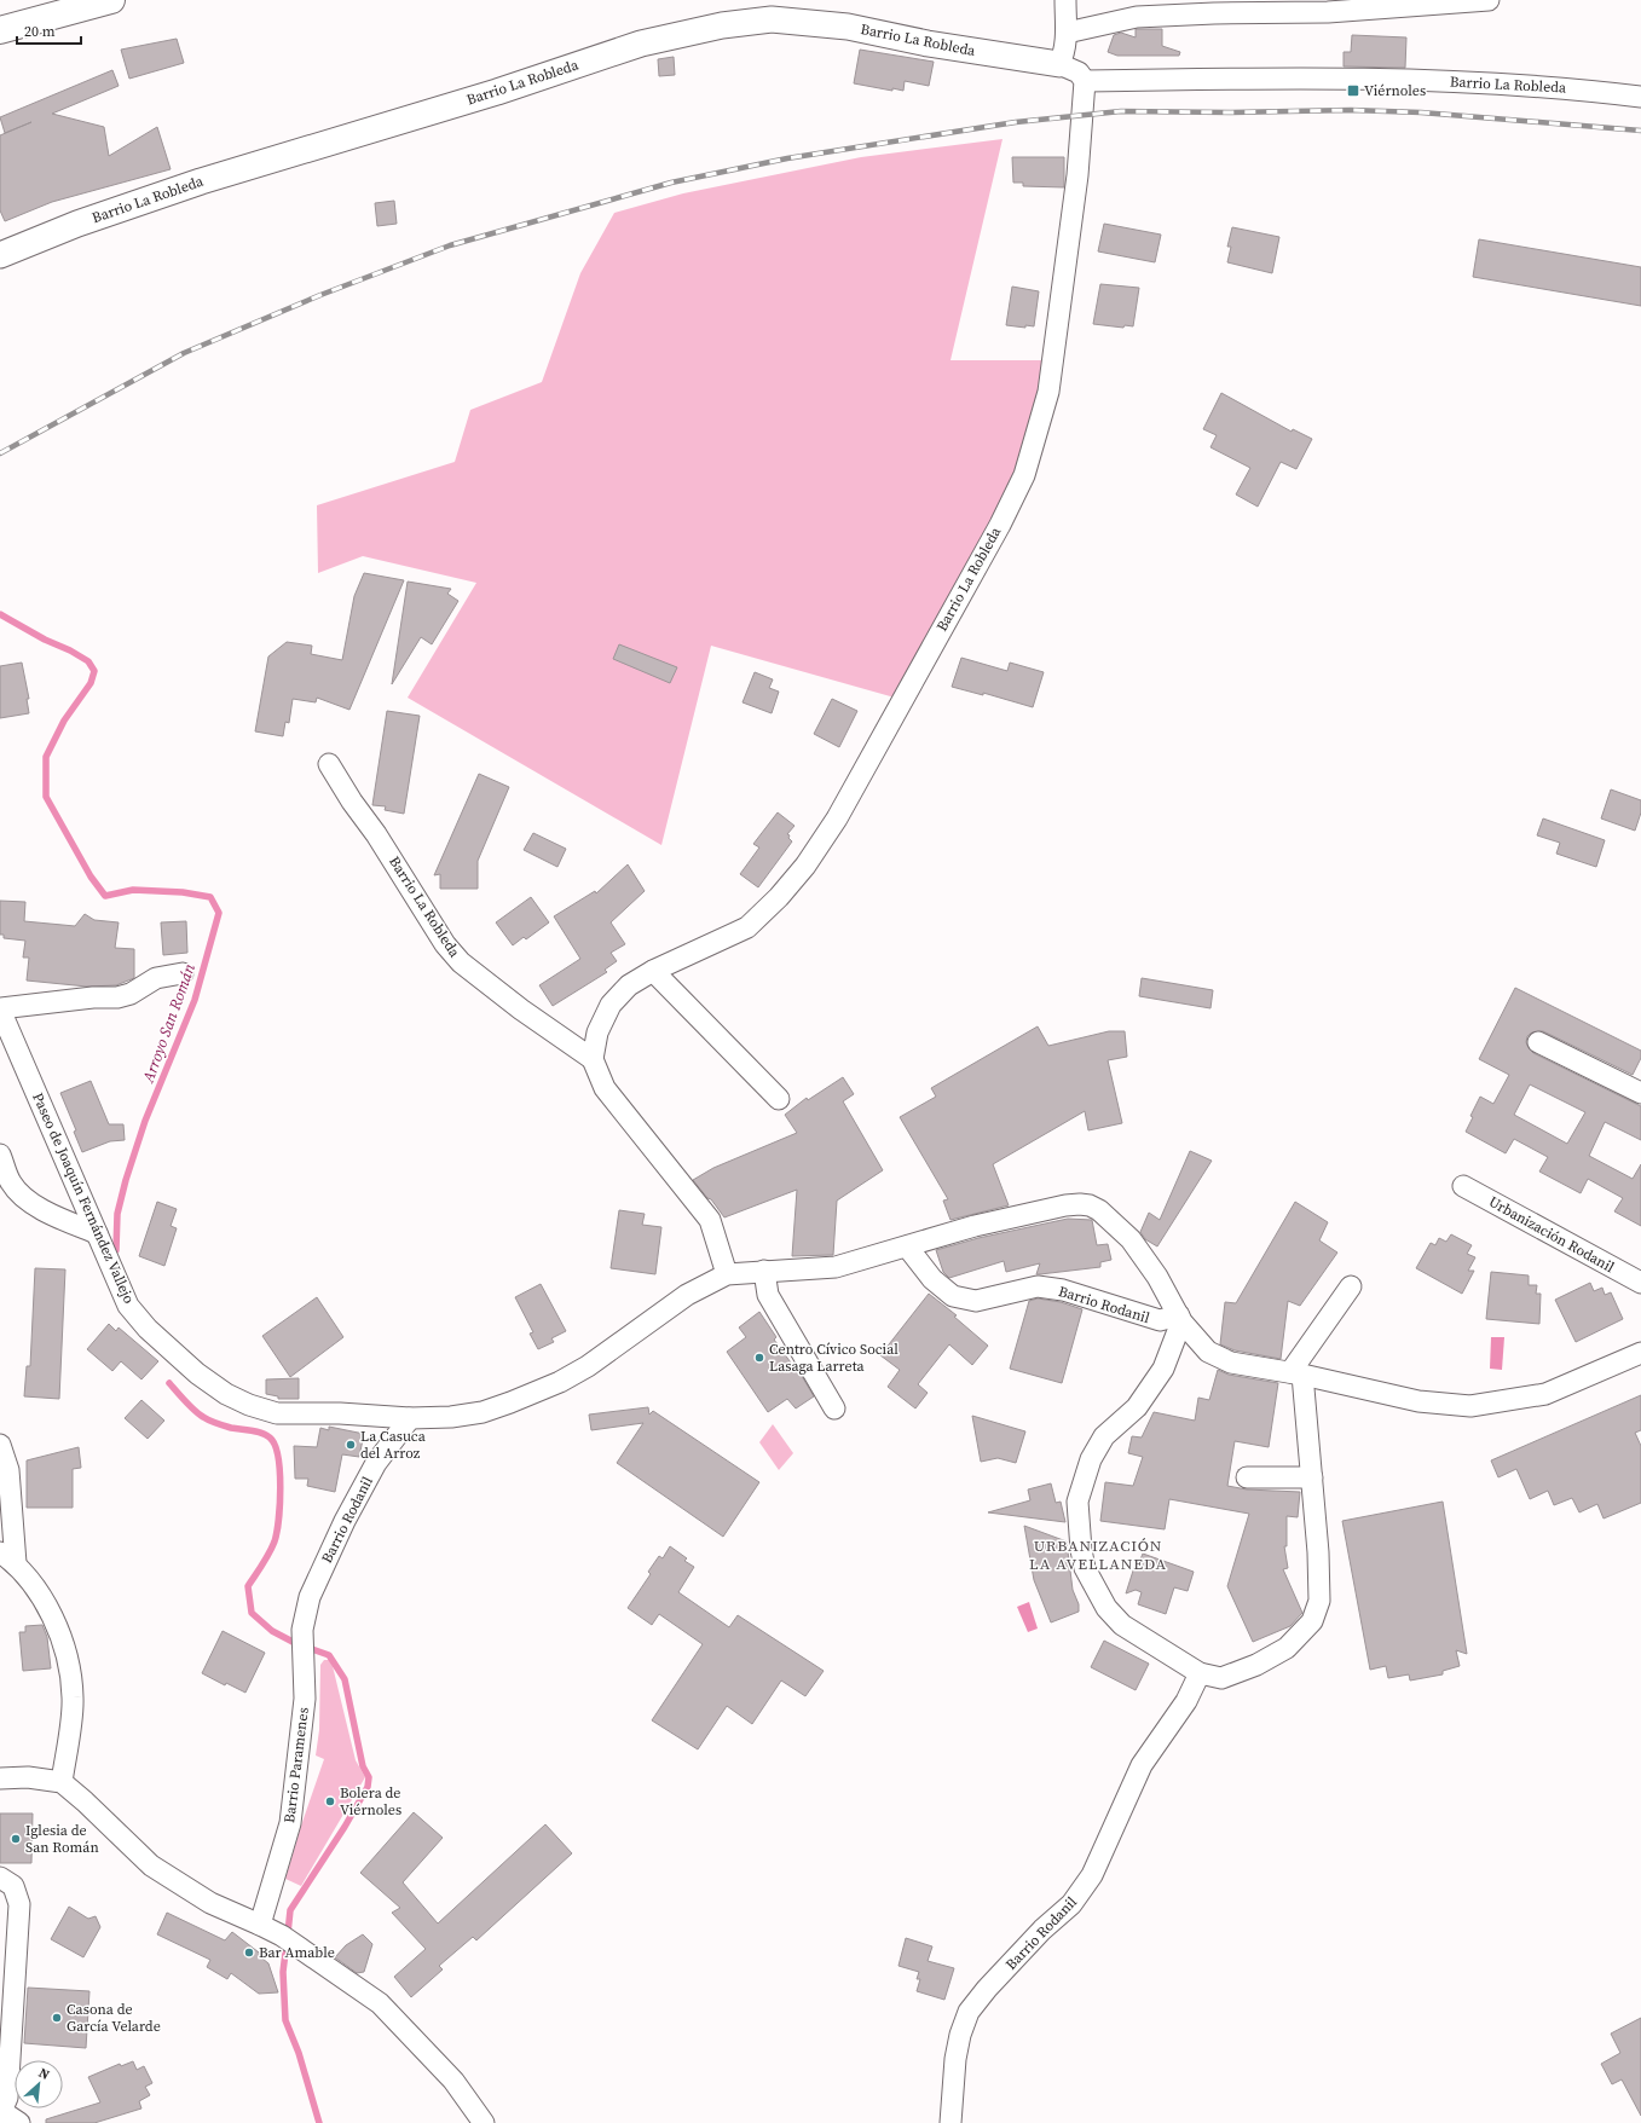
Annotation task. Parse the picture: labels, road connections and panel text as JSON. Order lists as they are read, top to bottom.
{
  "streets": {
    "street": [
      "Barrio La Robleda",
      "Paseo de Joaquín Fernández Vallejo",
      "Urbanización Rodanil",
      "Barrio Rodanil",
      "Barrio Paramenes"
    ]
  },
  "crossings": [
    ["Paseo de Joaquín Fernández Vallejo", "Barrio Rodanil"],
    ["Barrio Rodanil", "Barrio Paramenes"]
  ],
  "districts": ["URBANIZACIÓN LA AVELLANEDA"],
  "water": ["Arroyo San Román"],
  "places": {
    "transit": ["Viérnoles"],
    "other": [
      "Centro Cívico Social Lasaga Larreta",
      "La Casuca del Arroz",
      "Bolera de Viérnoles",
      "Iglesia de San Román",
      "Bar Amable",
      "Casona de García Velarde"
    ]
  },
  "scale_bar": "20 m",
  "north": "top right"
}
